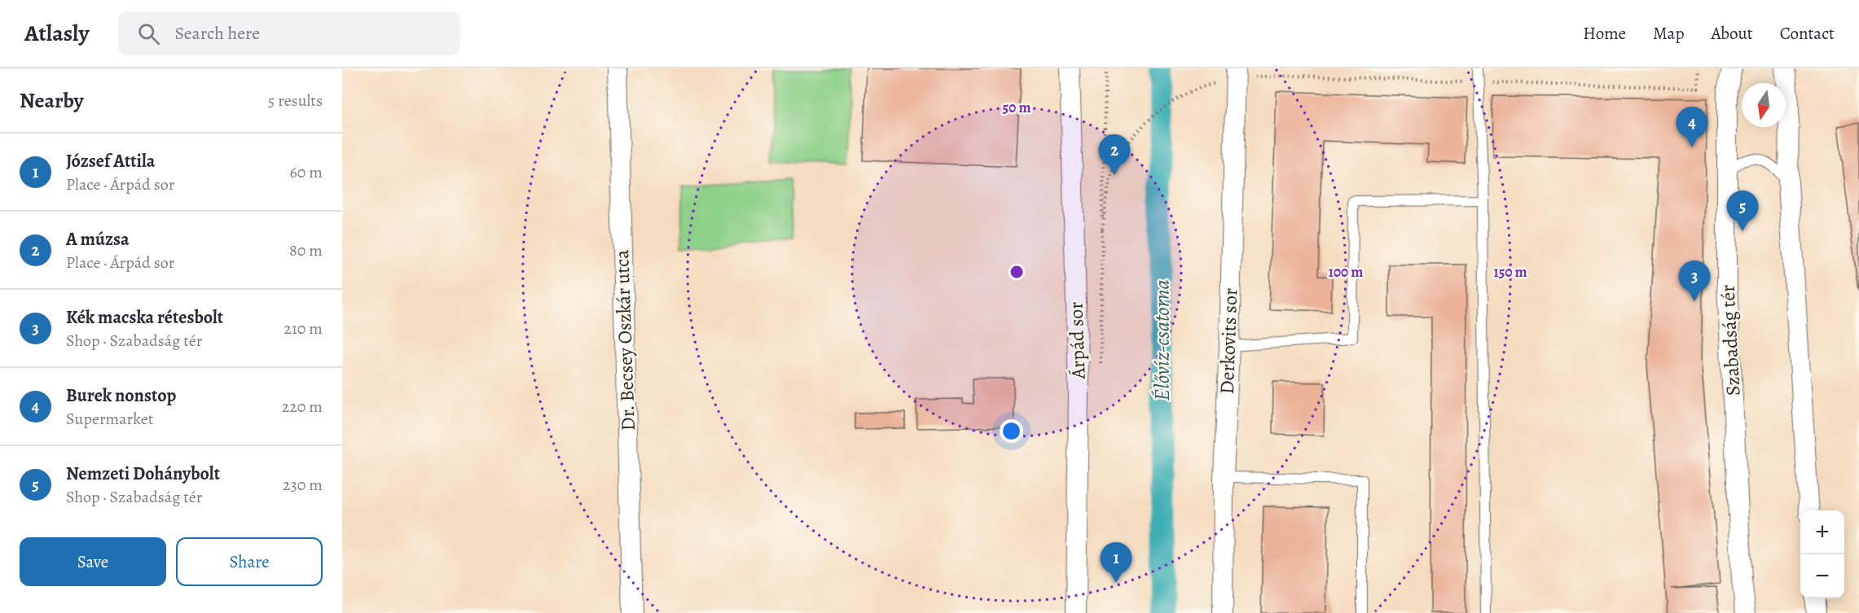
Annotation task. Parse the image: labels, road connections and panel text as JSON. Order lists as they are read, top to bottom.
{
  "streets": {
    "street": [
      "Dr. Becsey Oszkár utca",
      "Árpád sor",
      "Szabadság tér",
      "Derkovits sor"
    ]
  },
  "water": ["Élővíz-csatorna"],
  "north": "bottom",
  "page": {
    "header": "Atlasly",
    "search": "Search here",
    "nav": [
      "Home",
      "Map",
      "About",
      "Contact"
    ],
    "heading": ["Nearby", "5 results"],
    "pins": [
      "4",
      "2",
      "5",
      "3",
      "1"
    ],
    "list": [
      {
        "mark": "1",
        "name": "József Attila",
        "note": "Place · Árpád sor",
        "value": "60 m"
      },
      {
        "mark": "2",
        "name": "A múzsa",
        "note": "Place · Árpád sor",
        "value": "80 m"
      },
      {
        "mark": "3",
        "name": "Kék macska rétesbolt",
        "note": "Shop · Szabadság tér",
        "value": "210 m"
      },
      {
        "mark": "4",
        "name": "Burek nonstop",
        "note": "Supermarket",
        "value": "220 m"
      },
      {
        "mark": "5",
        "name": "Nemzeti Dohánybolt",
        "note": "Shop · Szabadság tér",
        "value": "230 m"
      }
    ],
    "map_buttons": ["+", "−"],
    "buttons": ["Save", "Share"]
  },
  "rings": ["50 m", "100 m", "150 m"]
}
